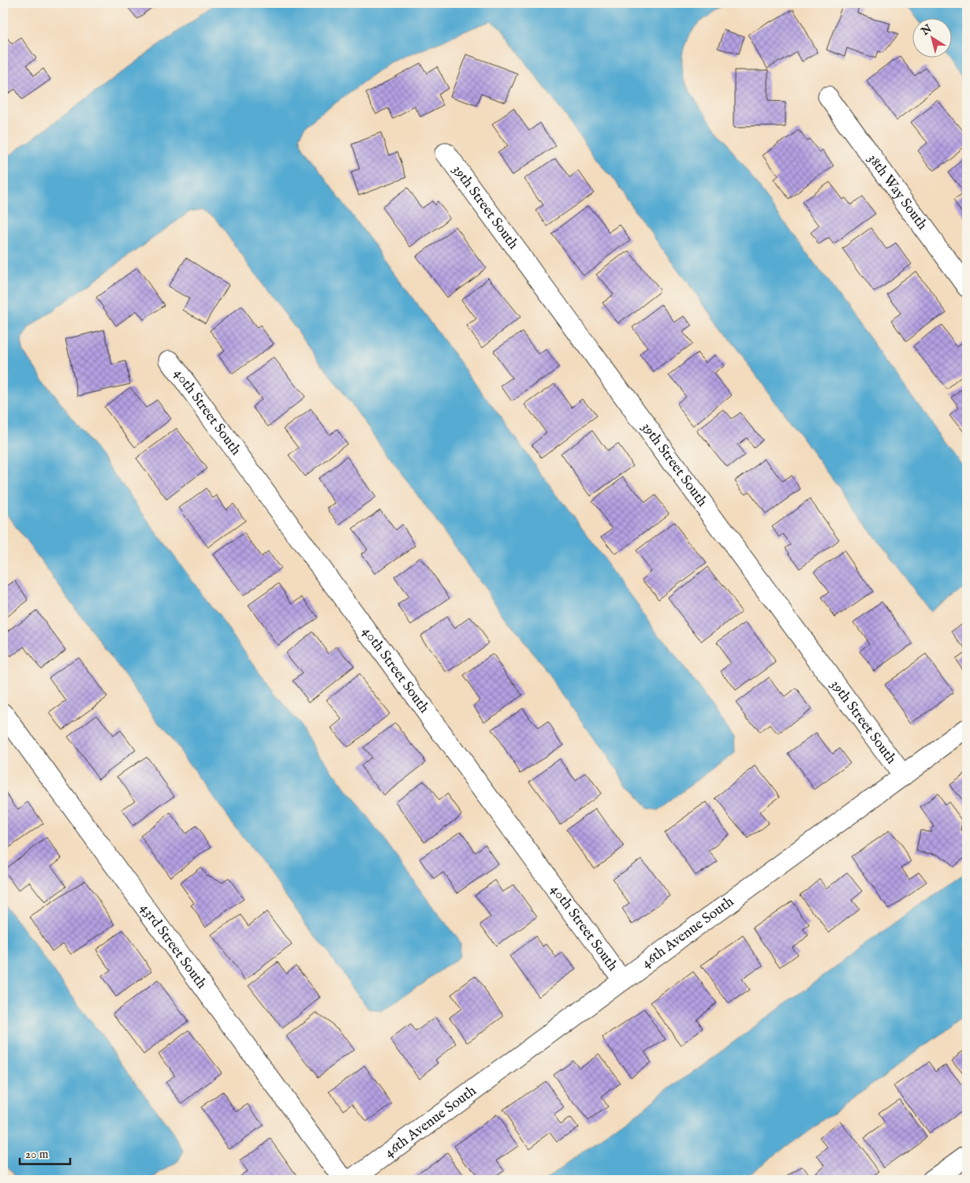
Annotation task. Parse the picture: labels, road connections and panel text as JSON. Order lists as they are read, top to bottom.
{
  "streets": {
    "street": [
      "38th Way South",
      "39th Street South",
      "40th Street South",
      "46th Avenue South",
      "43rd Street South"
    ]
  },
  "crossings": [
    ["39th Street South", "46th Avenue South"],
    ["40th Street South", "46th Avenue South"]
  ],
  "scale_bar": "20 m",
  "north": "top left"
}
